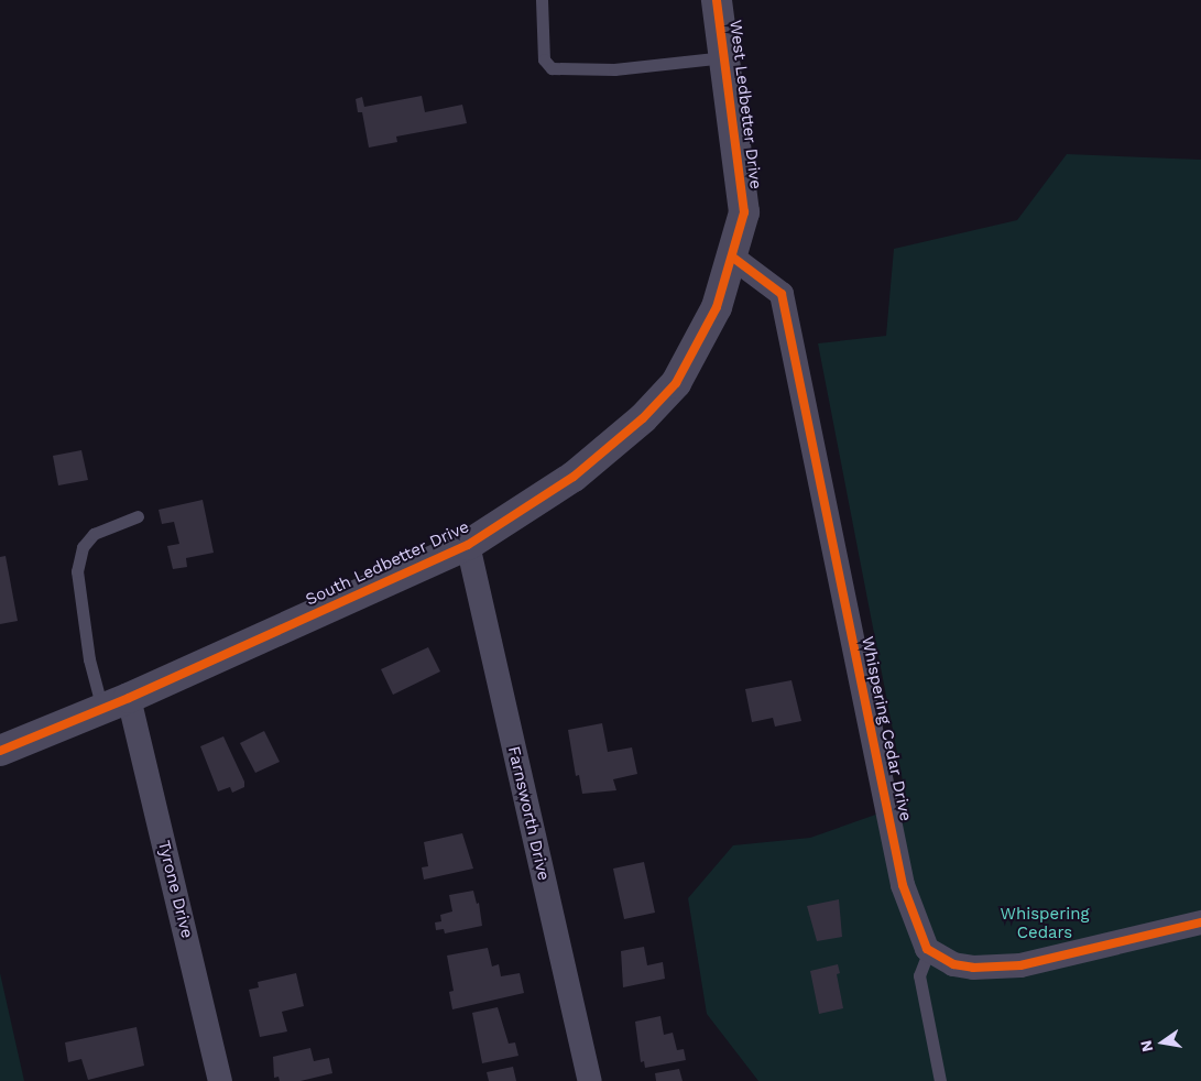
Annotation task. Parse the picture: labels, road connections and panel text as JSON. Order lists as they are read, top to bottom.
{
  "streets": {
    "street": [
      "West Ledbetter Drive",
      "South Ledbetter Drive",
      "Whispering Cedar Drive",
      "Farnsworth Drive",
      "Tyrone Drive"
    ]
  },
  "crossings": [
    ["West Ledbetter Drive", "South Ledbetter Drive"],
    ["South Ledbetter Drive", "Whispering Cedar Drive"],
    ["South Ledbetter Drive", "Farnsworth Drive"],
    ["South Ledbetter Drive", "Tyrone Drive"]
  ],
  "parks": ["Whispering Cedars"],
  "north": "left"
}
